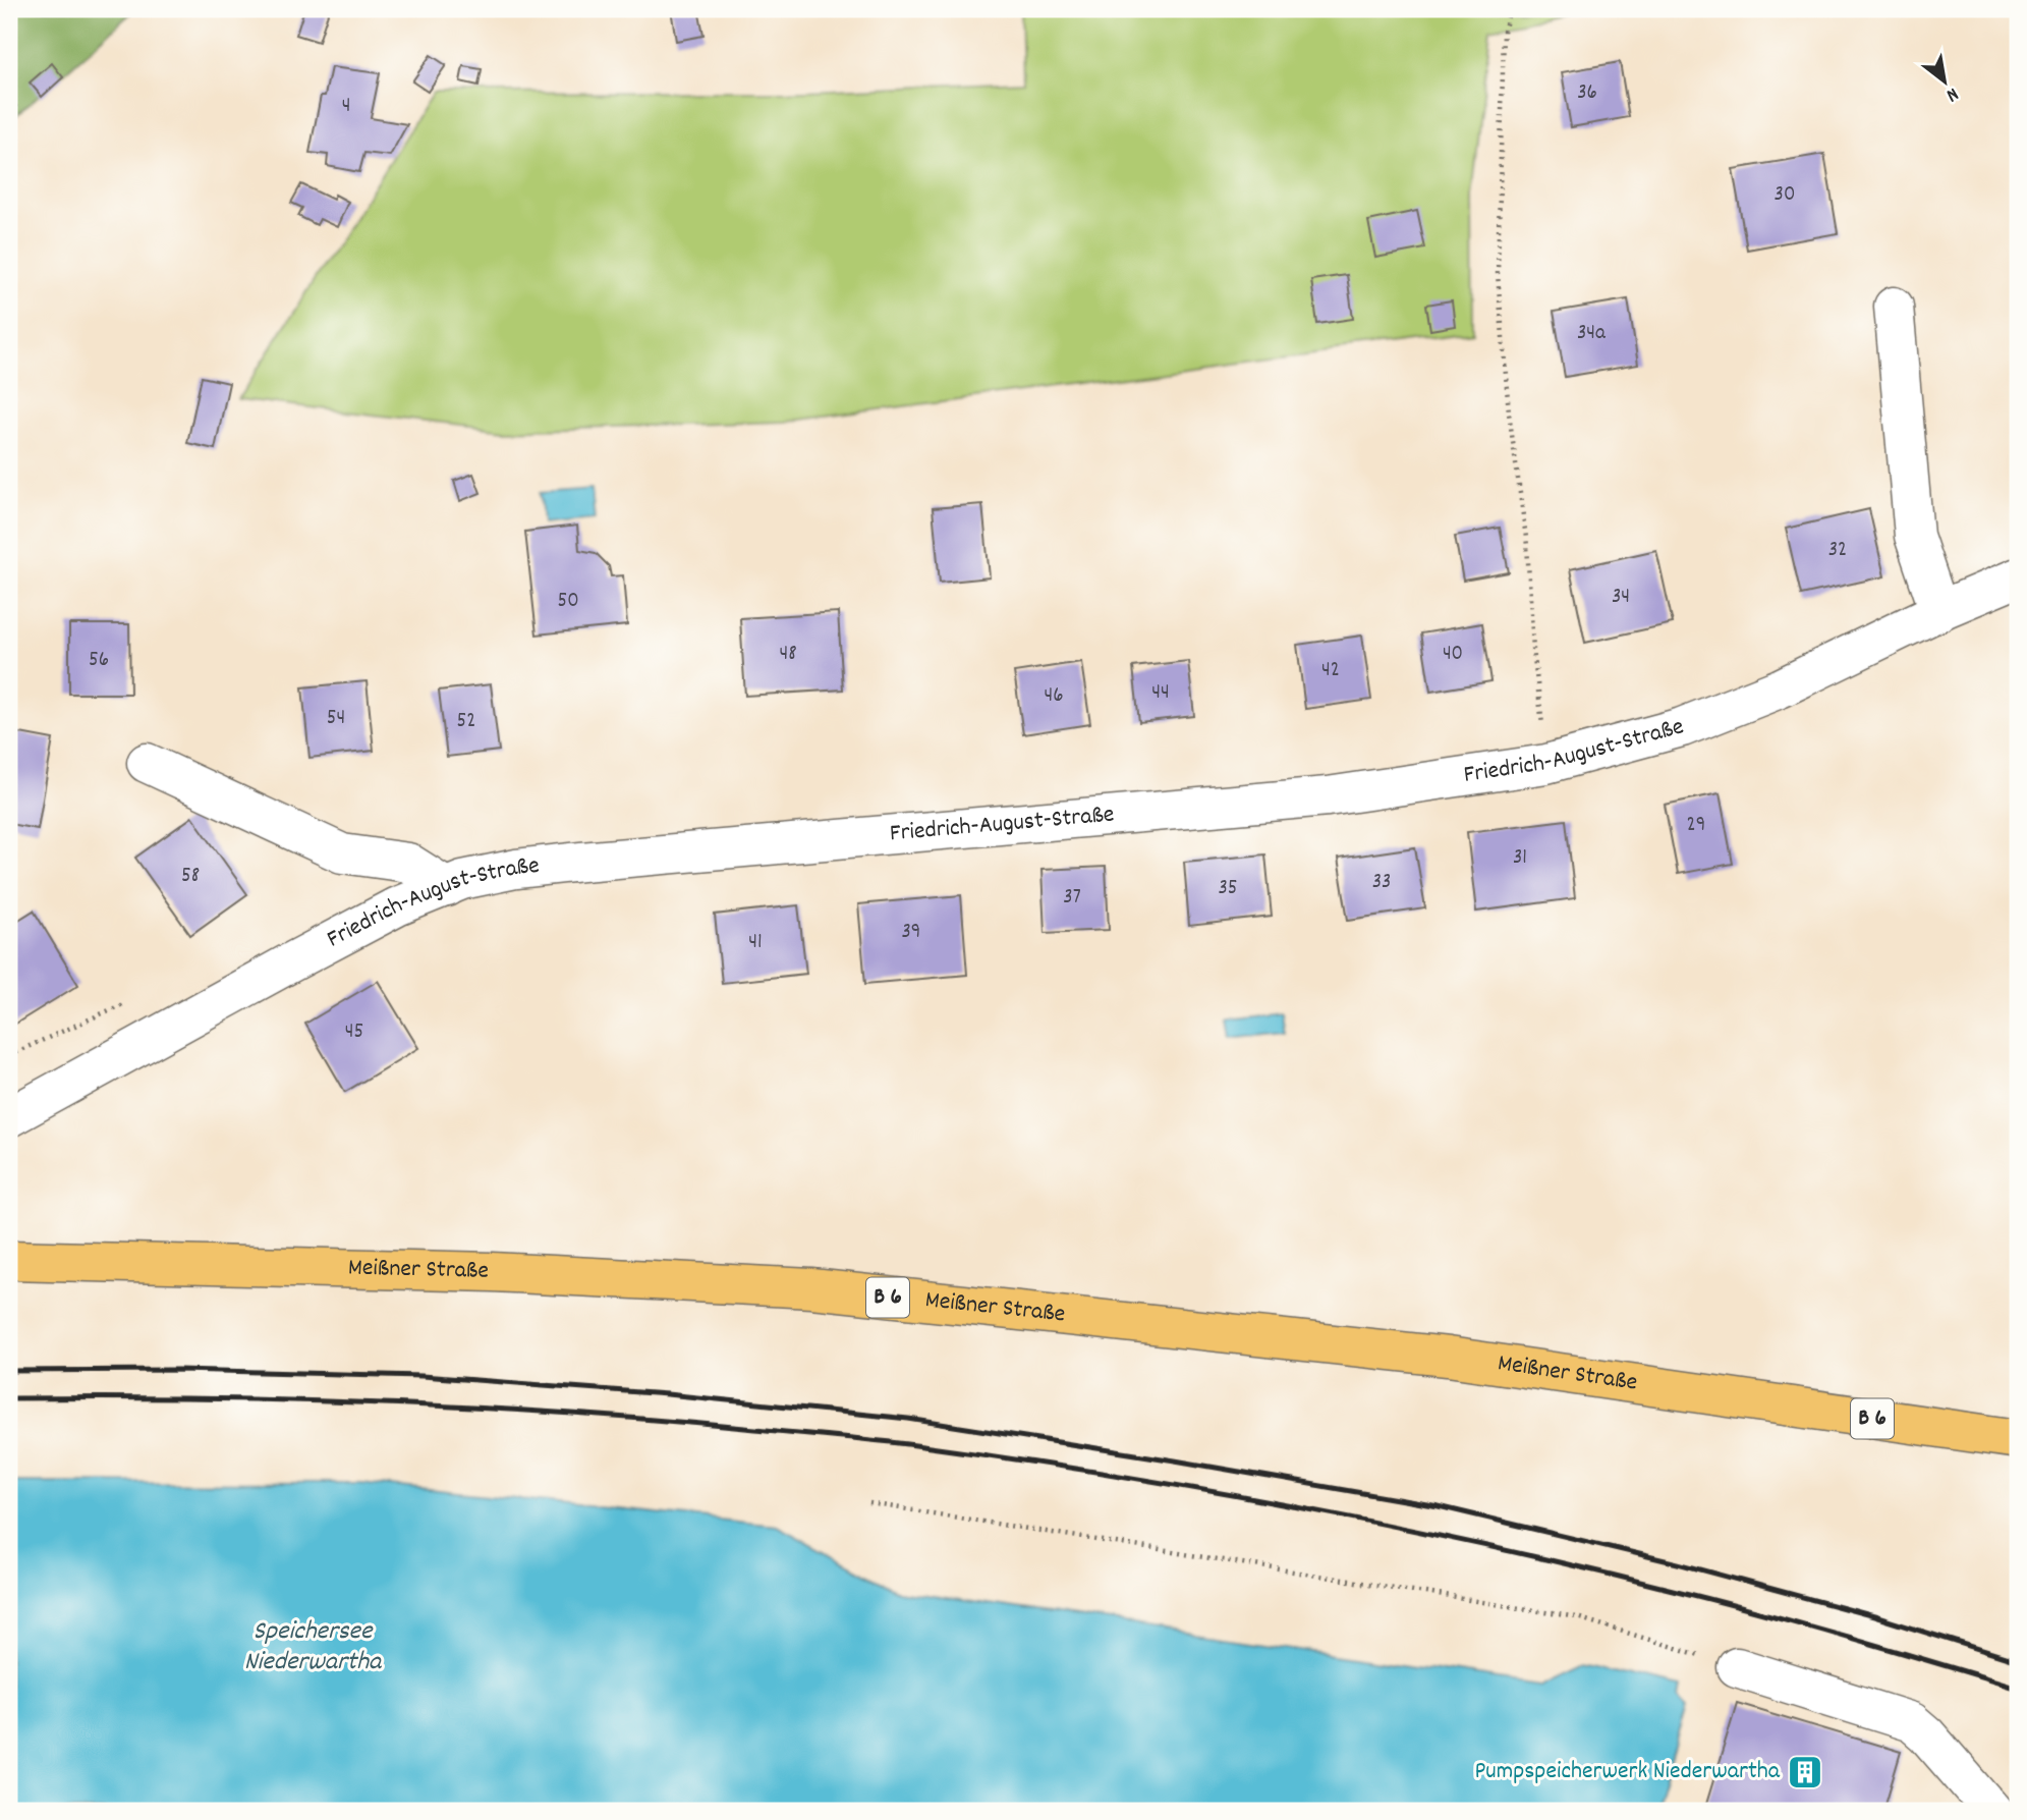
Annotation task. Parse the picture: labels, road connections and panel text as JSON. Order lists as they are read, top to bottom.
{
  "streets": {
    "main road": ["Meißner Straße", "B 6"],
    "street": ["Friedrich-August-Straße"]
  },
  "water": ["Speichersee Niederwartha"],
  "places": {
    "building": ["Pumpspeicherwerk Niederwartha"]
  },
  "house_numbers": [
    "36",
    "4",
    "30",
    "34a",
    "32",
    "34",
    "50",
    "48",
    "40",
    "56",
    "42",
    "44",
    "46",
    "54",
    "52",
    "29",
    "31",
    "58",
    "33",
    "35",
    "37",
    "39",
    "41",
    "45"
  ],
  "north": "bottom right"
}
